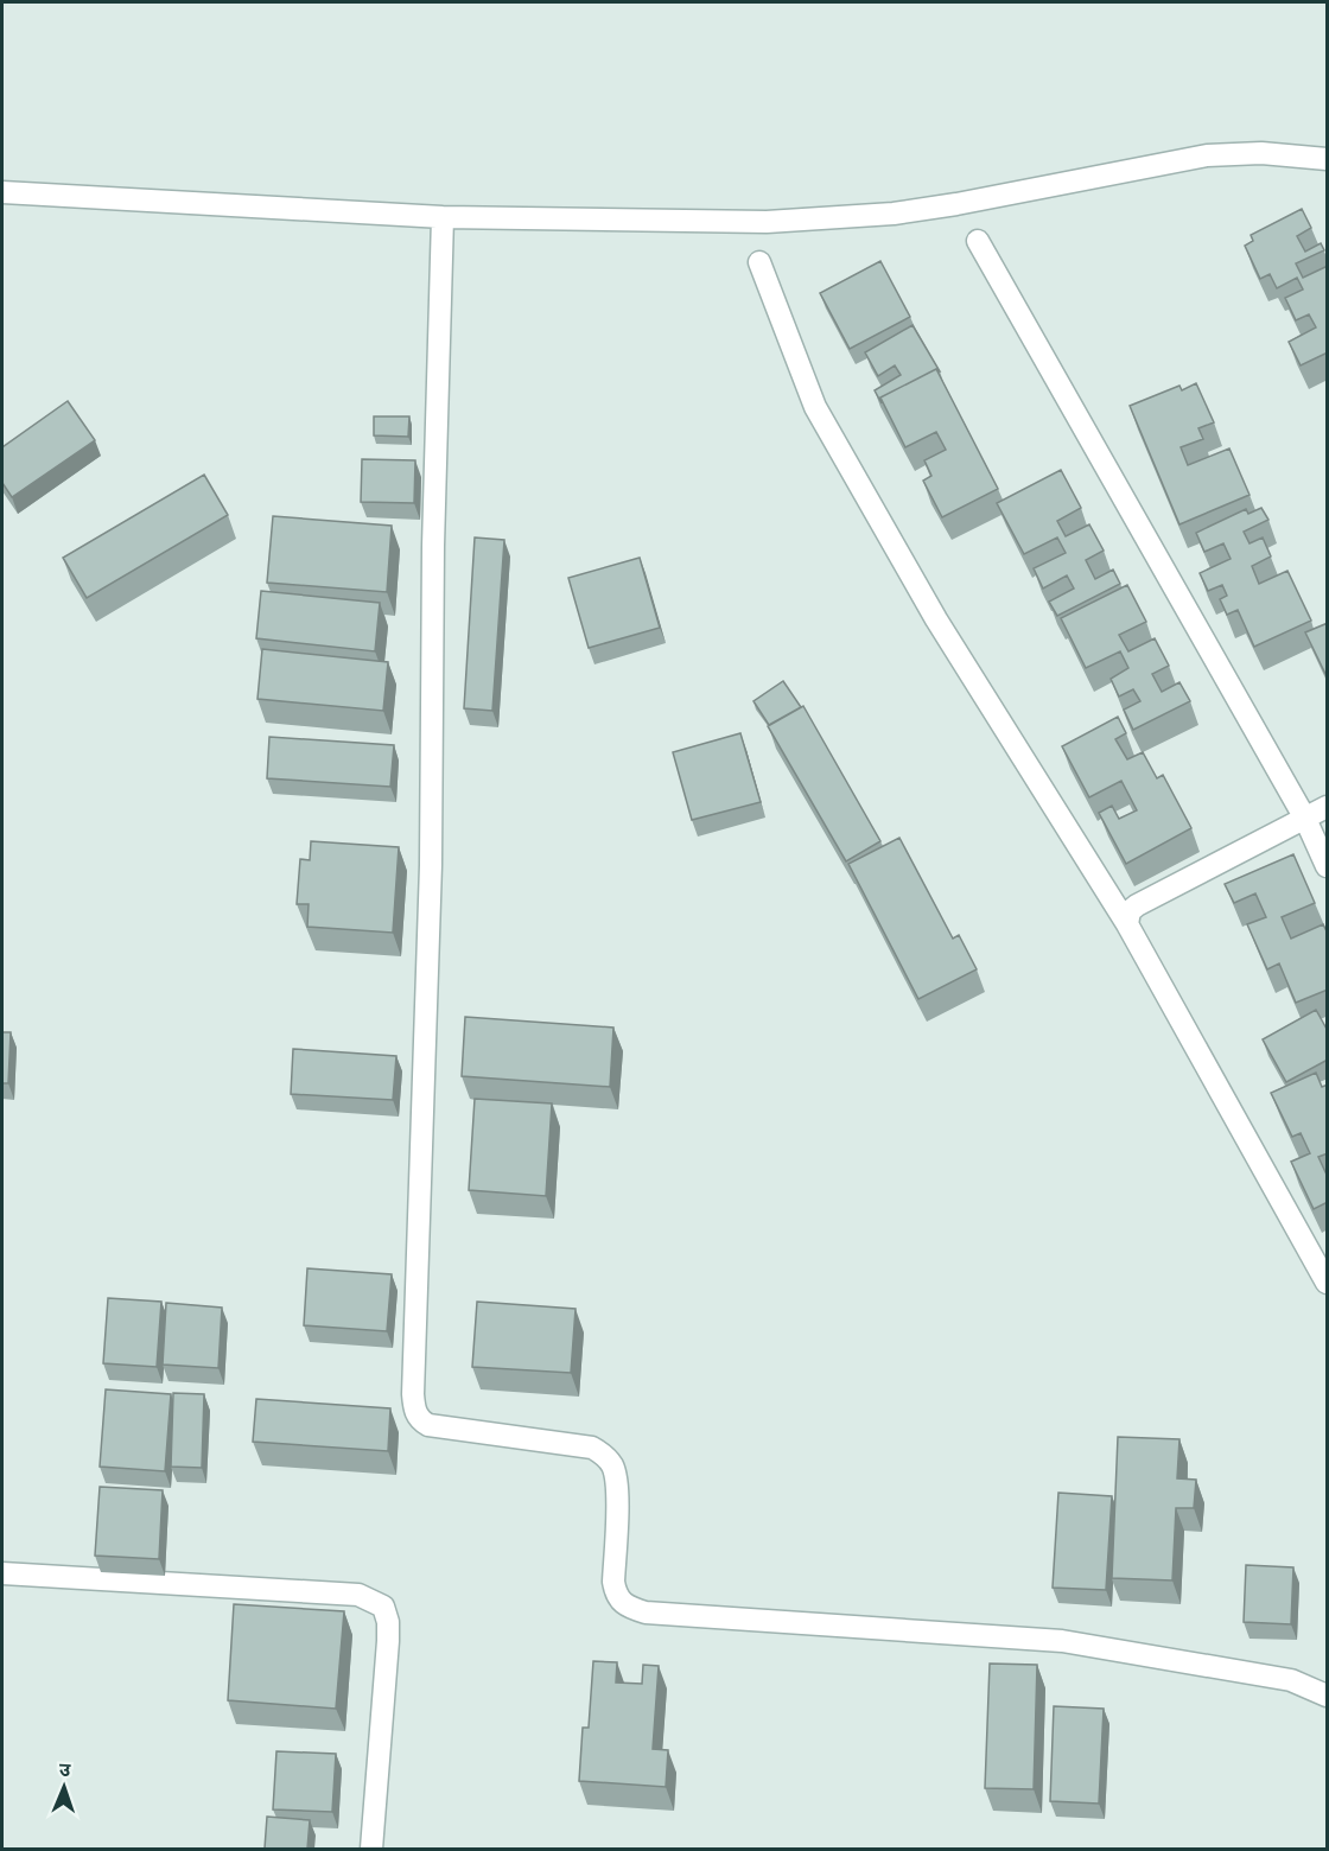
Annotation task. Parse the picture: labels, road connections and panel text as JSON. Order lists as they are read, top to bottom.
{
  "north": "top"
}
